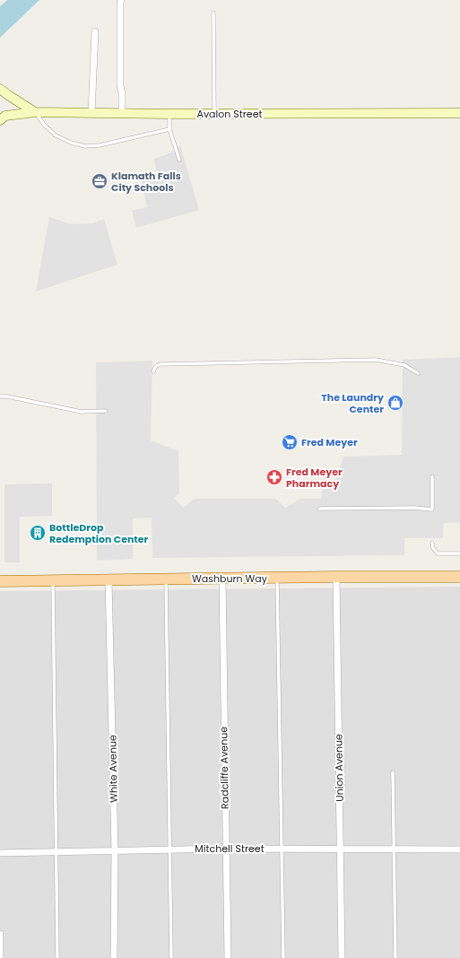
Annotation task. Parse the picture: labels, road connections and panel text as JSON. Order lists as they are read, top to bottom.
{
  "streets": {
    "main road": ["Washburn Way"],
    "street": [
      "Avalon Street",
      "Radcliffe Avenue",
      "Union Avenue",
      "White Avenue",
      "Mitchell Street"
    ]
  },
  "crossings": [
    ["Washburn Way", "Radcliffe Avenue"],
    ["Washburn Way", "Union Avenue"],
    ["Washburn Way", "White Avenue"],
    ["Radcliffe Avenue", "Mitchell Street"],
    ["Union Avenue", "Mitchell Street"],
    ["White Avenue", "Mitchell Street"]
  ],
  "places": {
    "office": ["Klamath Falls City Schools"],
    "shop": ["The Laundry Center"],
    "supermarket": ["Fred Meyer"],
    "pharmacy": ["Fred Meyer Pharmacy"],
    "building": ["BottleDrop Redemption Center"]
  }
}
